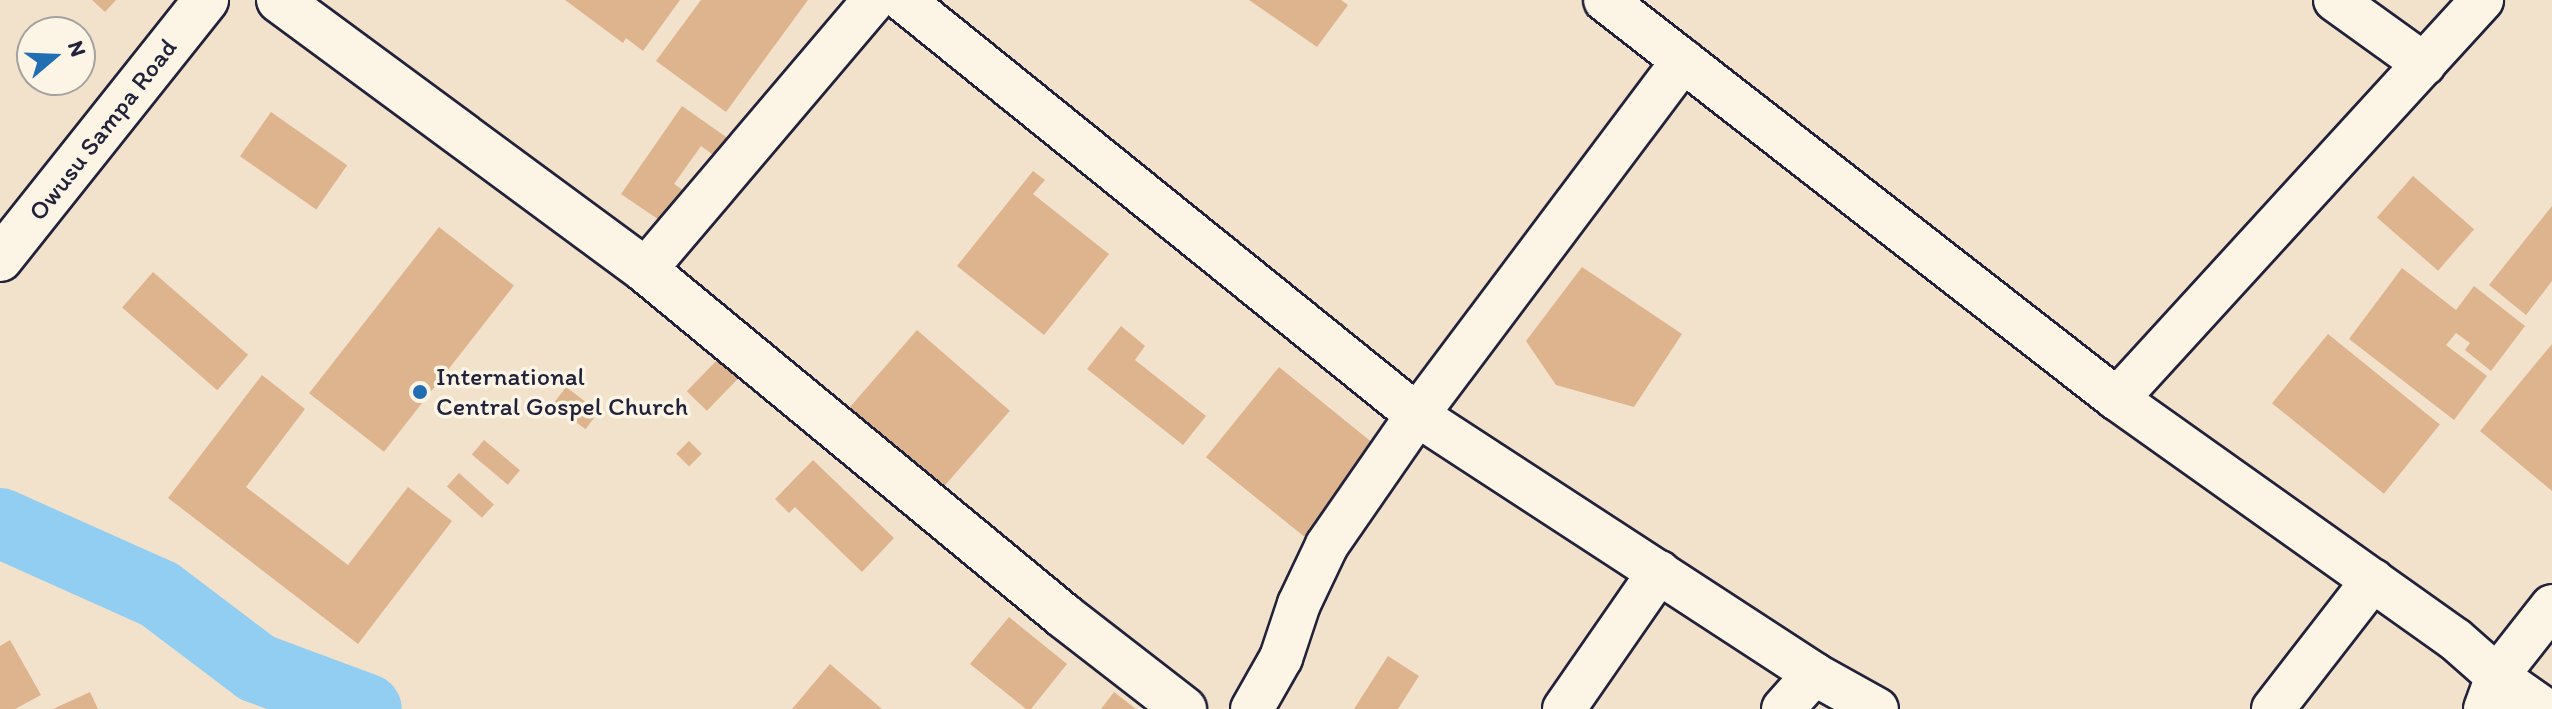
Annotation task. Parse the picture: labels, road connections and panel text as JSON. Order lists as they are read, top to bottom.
{
  "streets": {
    "street": ["Owusu Sampa Road"]
  },
  "places": ["International Central Gospel Church"],
  "north": "right"
}
